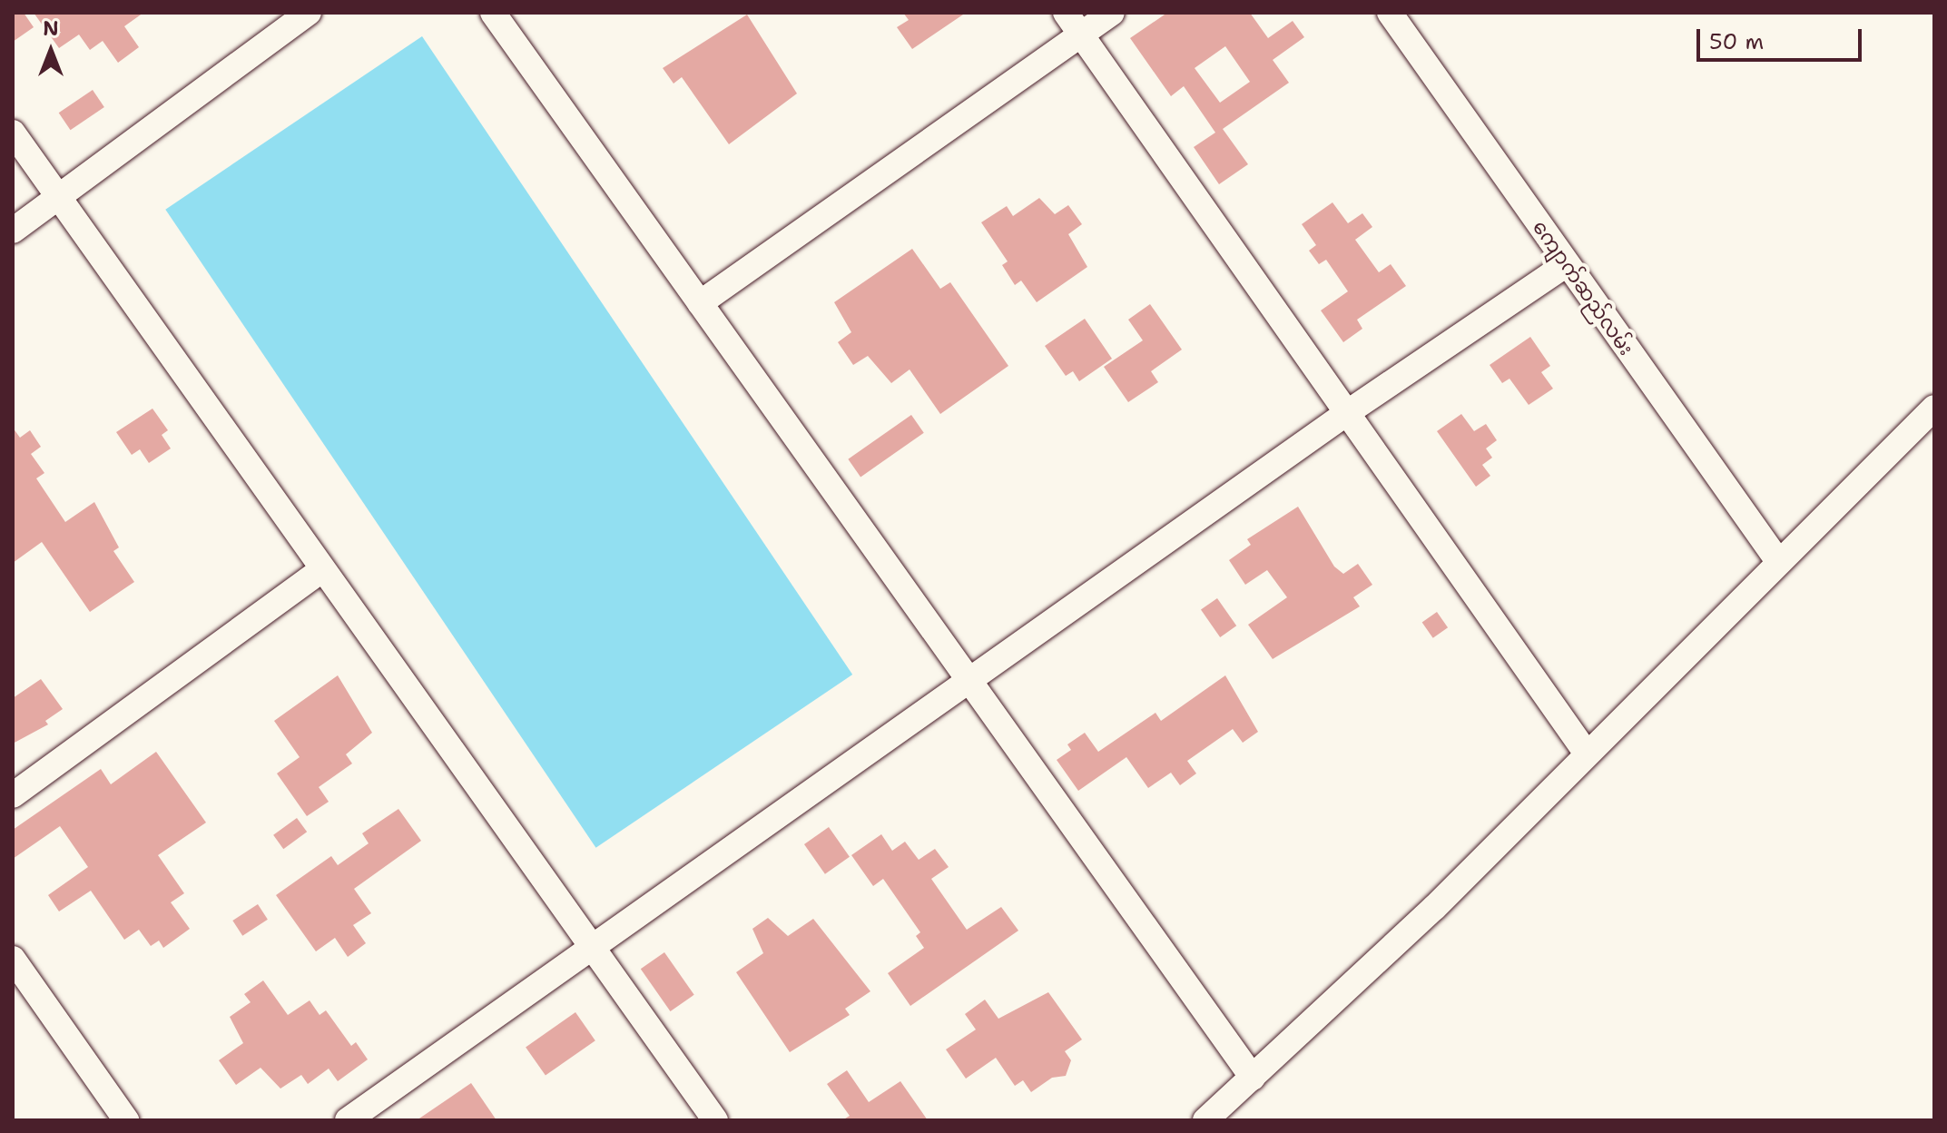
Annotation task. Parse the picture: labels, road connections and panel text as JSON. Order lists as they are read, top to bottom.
{
  "streets": {
    "street": ["ကျောက်ဆည်လမ်း"]
  },
  "scale_bar": "50 m",
  "north": "top"
}
